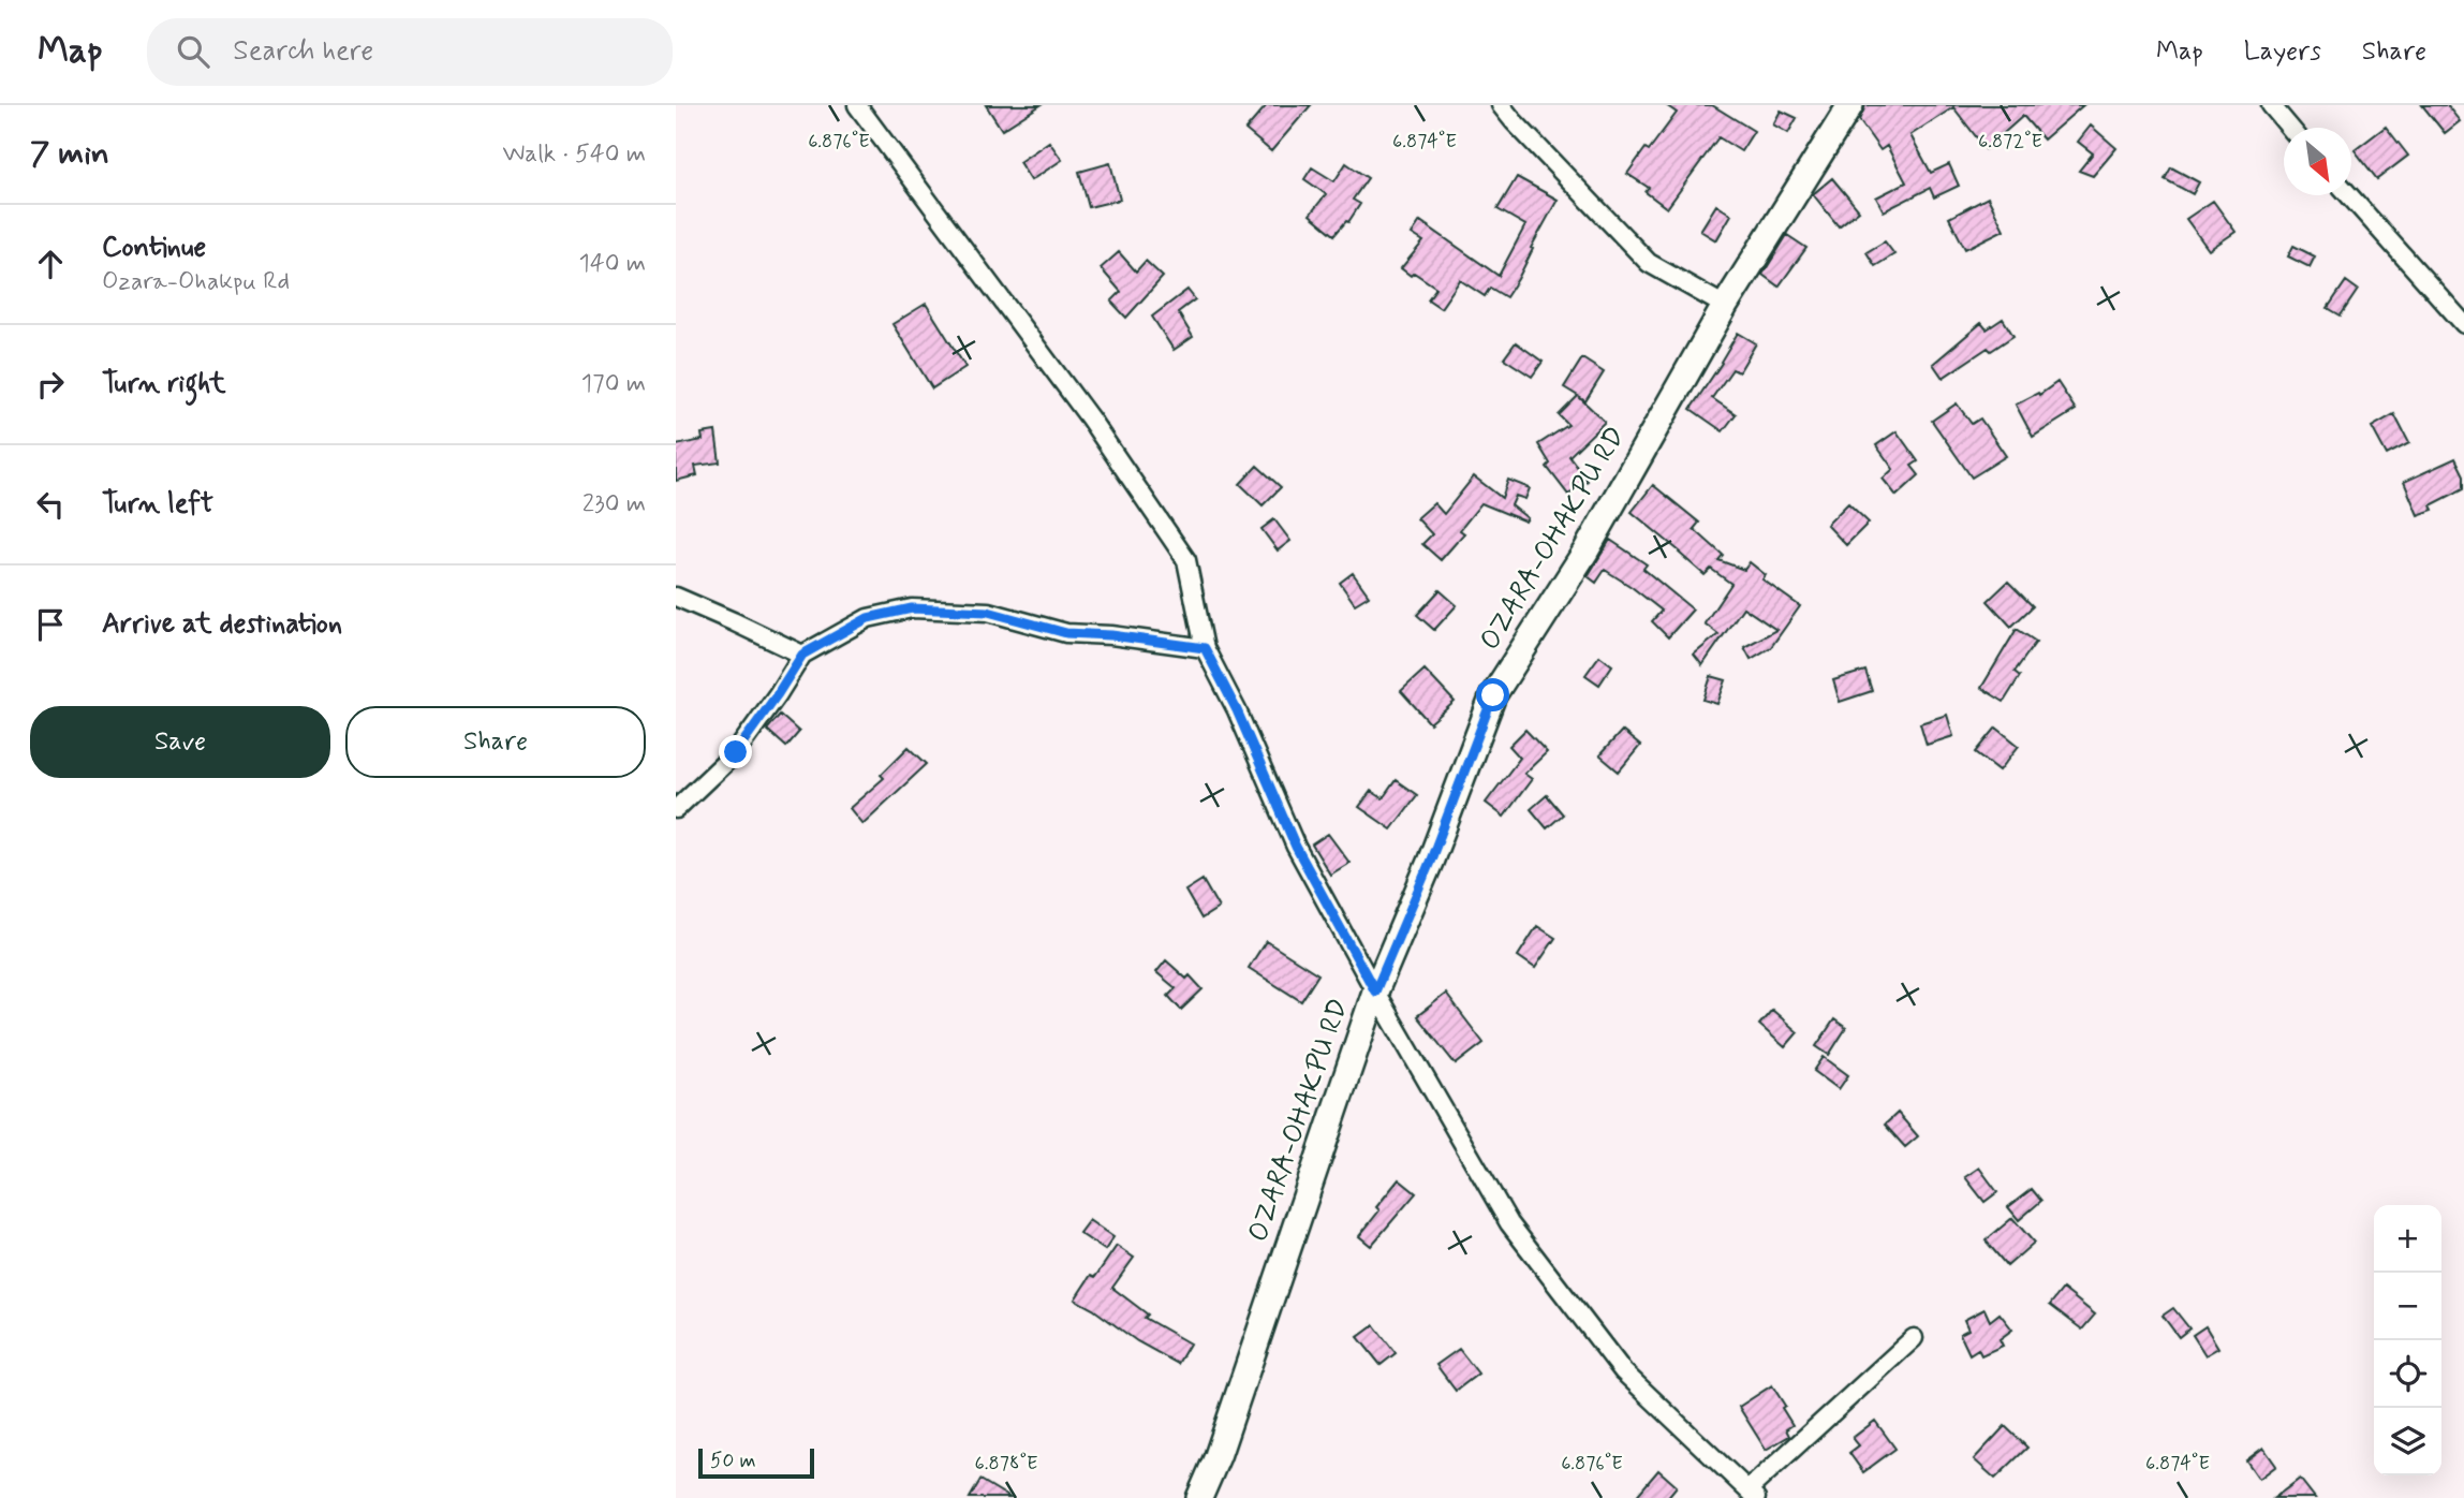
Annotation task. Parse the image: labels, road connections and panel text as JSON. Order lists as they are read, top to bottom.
{
  "streets": {
    "main road": ["OZARA-OHAKPU RD"]
  },
  "scale_bar": "50 m",
  "north": "bottom right",
  "page": {
    "header": "Map",
    "search": "Search here",
    "nav": ["Map", "Layers", "Share"],
    "heading": ["7 min", "Walk · 540 m"],
    "list": [
      ["Continue", "Ozara-Ohakpu Rd", "140 m"],
      ["Turn right", "170 m"],
      ["Turn left", "230 m"],
      "Arrive at destination"
    ],
    "buttons": ["Save", "Share"],
    "map_buttons": ["+", "−"],
    "scale": "50 m"
  },
  "coordinates": [
    "6.876°E",
    "6.874°E",
    "6.872°E",
    "6.878°E"
  ]
}
